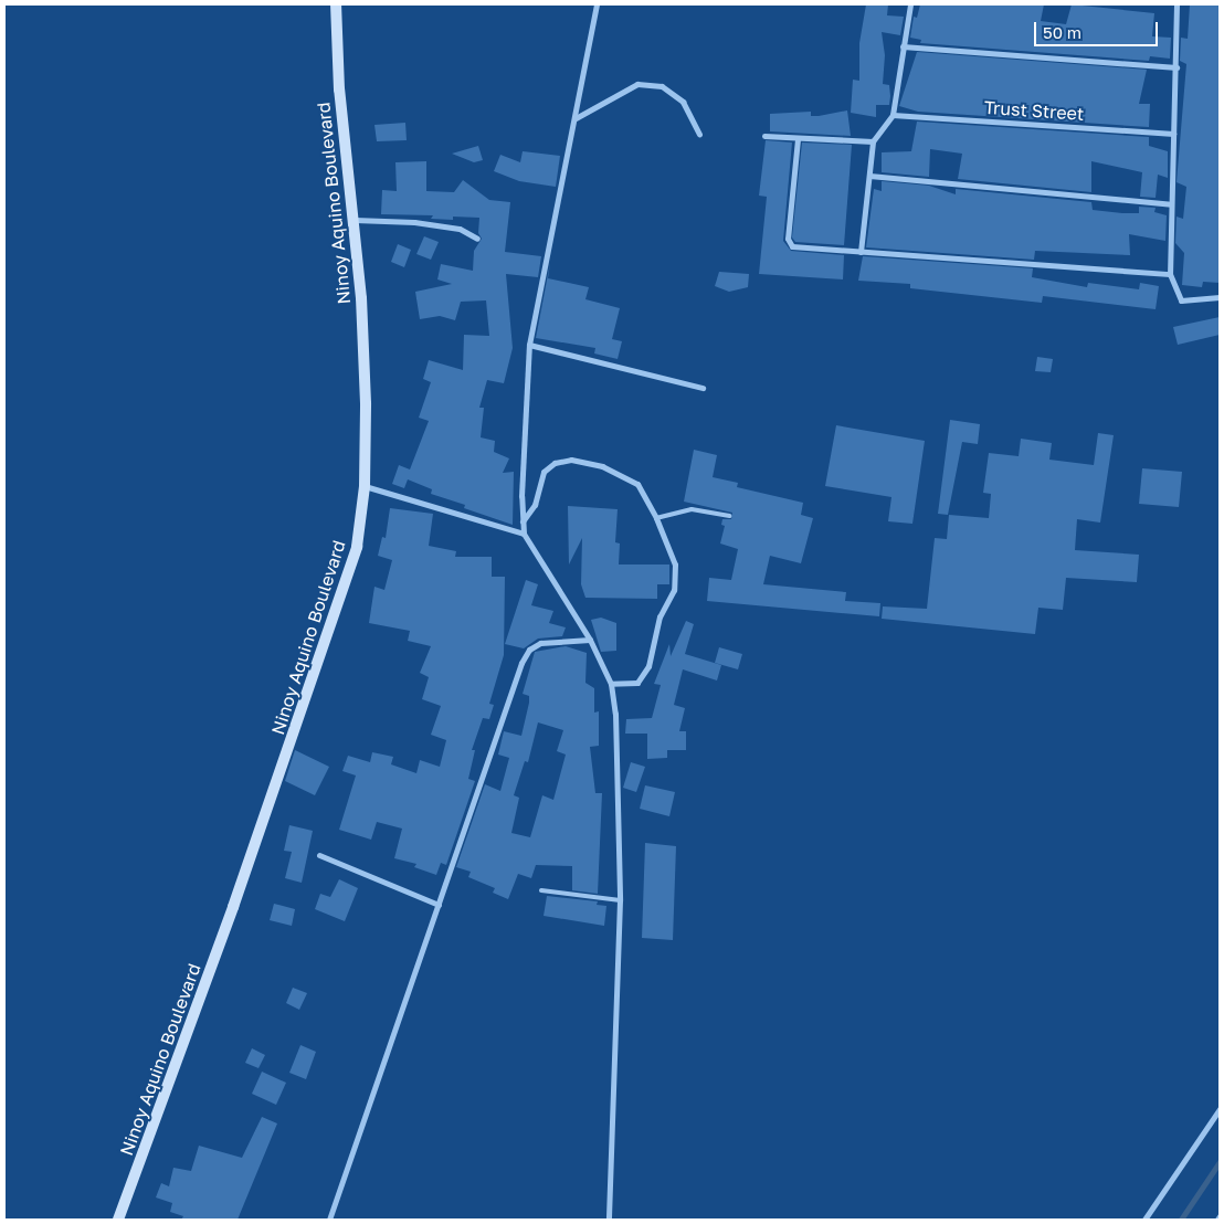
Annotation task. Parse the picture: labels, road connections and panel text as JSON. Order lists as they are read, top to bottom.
{
  "streets": {
    "main road": ["Ninoy Aquino Boulevard"],
    "street": ["Trust Street"]
  },
  "scale_bar": "50 m"
}
